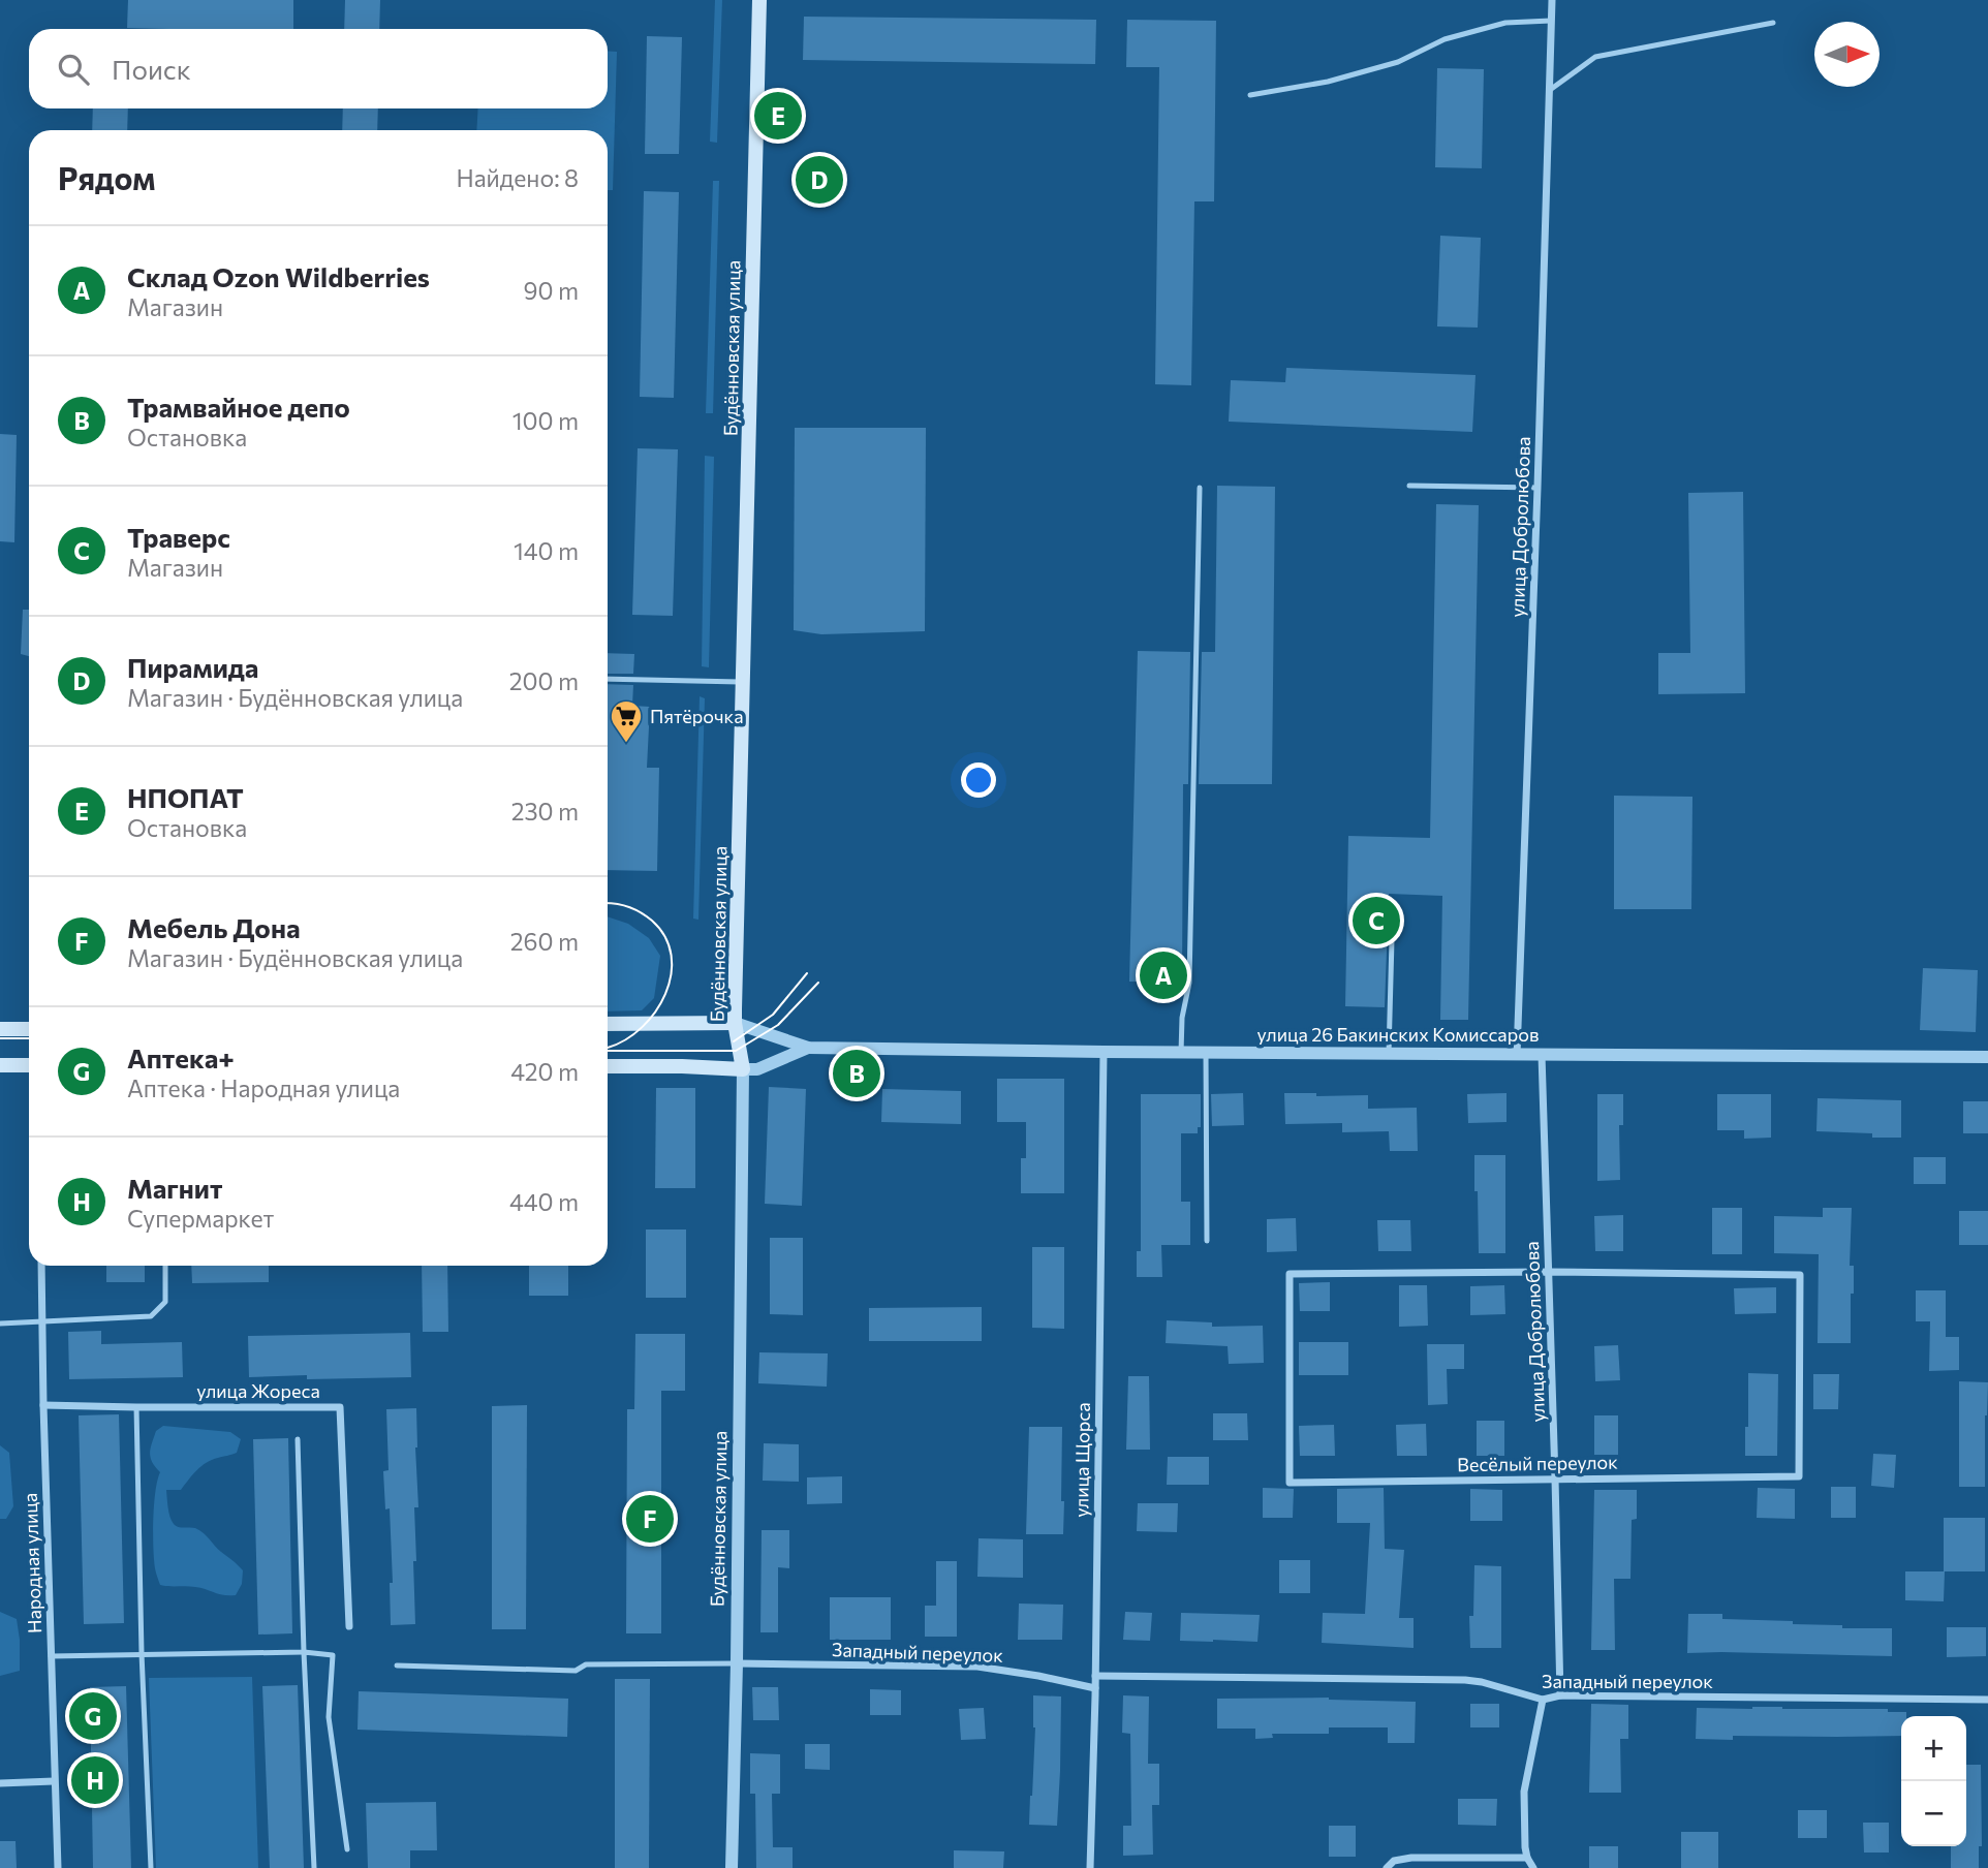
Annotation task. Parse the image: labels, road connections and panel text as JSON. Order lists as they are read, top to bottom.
{
  "streets": {
    "main road": ["Будённовская улица", "улица 26 Бакинских Комиссаров"],
    "street": [
      "улица Добролюбова",
      "улица Жореса",
      "улица Щорса",
      "Весёлый переулок",
      "Народная улица",
      "Западный переулок"
    ]
  },
  "crossings": [
    ["Будённовская улица", "улица 26 Бакинских Комиссаров"],
    ["Будённовская улица", "Западный переулок"],
    ["улица Добролюбова", "улица 26 Бакинских Комиссаров"],
    ["улица Добролюбова", "Весёлый переулок"],
    ["улица Добролюбова", "Западный переулок"],
    ["улица 26 Бакинских Комиссаров", "улица Щорса"],
    ["улица Жореса", "Народная улица"],
    ["улица Щорса", "Западный переулок"]
  ],
  "places": {
    "supermarket": ["Пятёрочка"]
  },
  "north": "right",
  "page": {
    "search": "Поиск",
    "pins": [
      "E",
      "D",
      "C",
      "A",
      "B",
      "F",
      "G",
      "H"
    ],
    "heading": ["Рядом", "Найдено: 8"],
    "list": [
      {
        "mark": "A",
        "name": "Склад Ozon Wildberries",
        "note": "Магазин",
        "value": "90 m"
      },
      {
        "mark": "B",
        "name": "Трамвайное депо",
        "note": "Остановка",
        "value": "100 m"
      },
      {
        "mark": "C",
        "name": "Траверс",
        "note": "Магазин",
        "value": "140 m"
      },
      {
        "mark": "D",
        "name": "Пирамида",
        "note": "Магазин · Будённовская улица",
        "value": "200 m"
      },
      {
        "mark": "E",
        "name": "НПОПАТ",
        "note": "Остановка",
        "value": "230 m"
      },
      {
        "mark": "F",
        "name": "Мебель Дона",
        "note": "Магазин · Будённовская улица",
        "value": "260 m"
      },
      {
        "mark": "G",
        "name": "Аптека+",
        "note": "Аптека · Народная улица",
        "value": "420 m"
      },
      {
        "mark": "H",
        "name": "Магнит",
        "note": "Супермаркет",
        "value": "440 m"
      }
    ],
    "map_buttons": ["+", "−"]
  }
}
